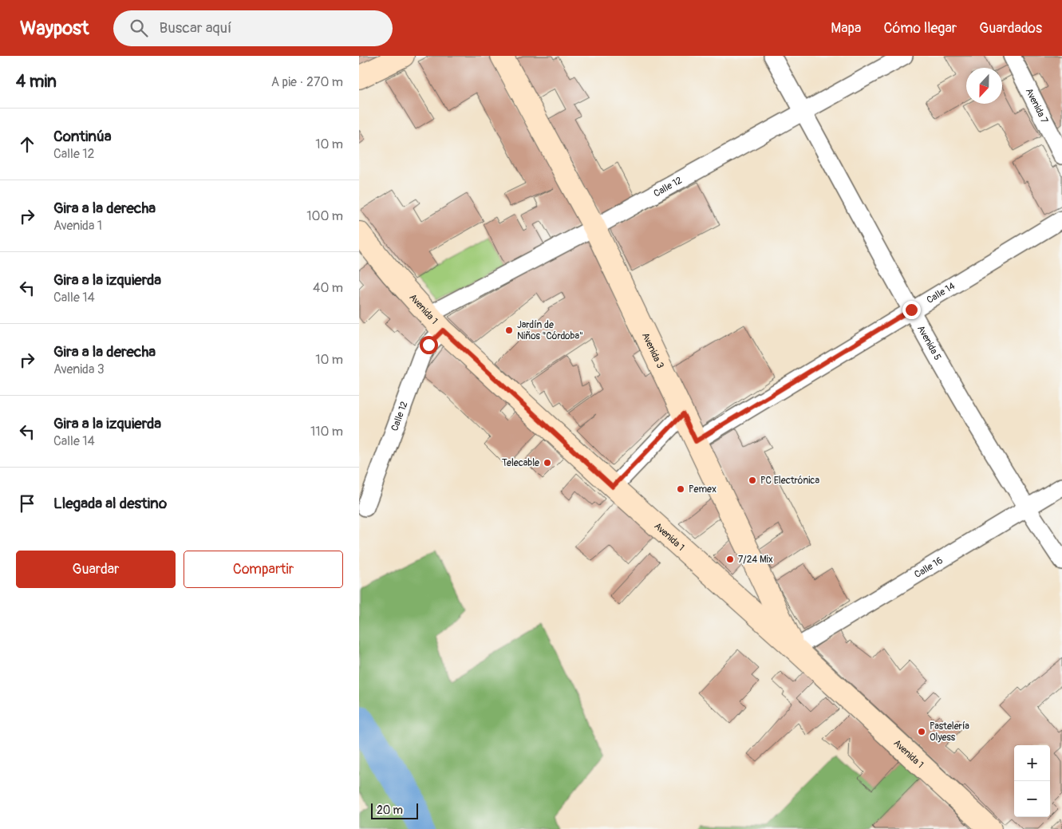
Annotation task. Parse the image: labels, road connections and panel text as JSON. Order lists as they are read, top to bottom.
{
  "streets": {
    "main road": ["Avenida 1", "Avenida 3"],
    "street": [
      "Avenida 7",
      "Calle 12",
      "Calle 14",
      "Avenida 5",
      "Calle 16"
    ]
  },
  "crossings": [
    ["Calle 12", "Avenida 1"],
    ["Calle 12", "Avenida 5"],
    ["Calle 12", "Avenida 3"],
    ["Calle 14", "Avenida 5"],
    ["Calle 14", "Avenida 3"],
    ["Avenida 1", "Avenida 3"],
    ["Avenida 1", "Calle 16"],
    ["Avenida 5", "Calle 16"],
    ["Avenida 3", "Calle 16"]
  ],
  "places": [
    "Jardín de Niños \"Córdoba\"",
    "Telecable",
    "PC Electrónica",
    "Pemex",
    "7/24 Mix",
    "Pastelería Olyess"
  ],
  "scale_bar": "20 m",
  "north": "bottom",
  "page": {
    "header": "Waypost",
    "search": "Buscar aquí",
    "nav": ["Mapa", "Cómo llegar", "Guardados"],
    "heading": ["4 min", "A pie · 270 m"],
    "list": [
      ["Continúa", "Calle 12", "10 m"],
      ["Gira a la derecha", "Avenida 1", "100 m"],
      ["Gira a la izquierda", "Calle 14", "40 m"],
      ["Gira a la derecha", "Avenida 3", "10 m"],
      ["Gira a la izquierda", "Calle 14", "110 m"],
      "Llegada al destino"
    ],
    "buttons": ["Guardar", "Compartir"],
    "map_buttons": ["+", "−"],
    "scale": "20 m"
  }
}
